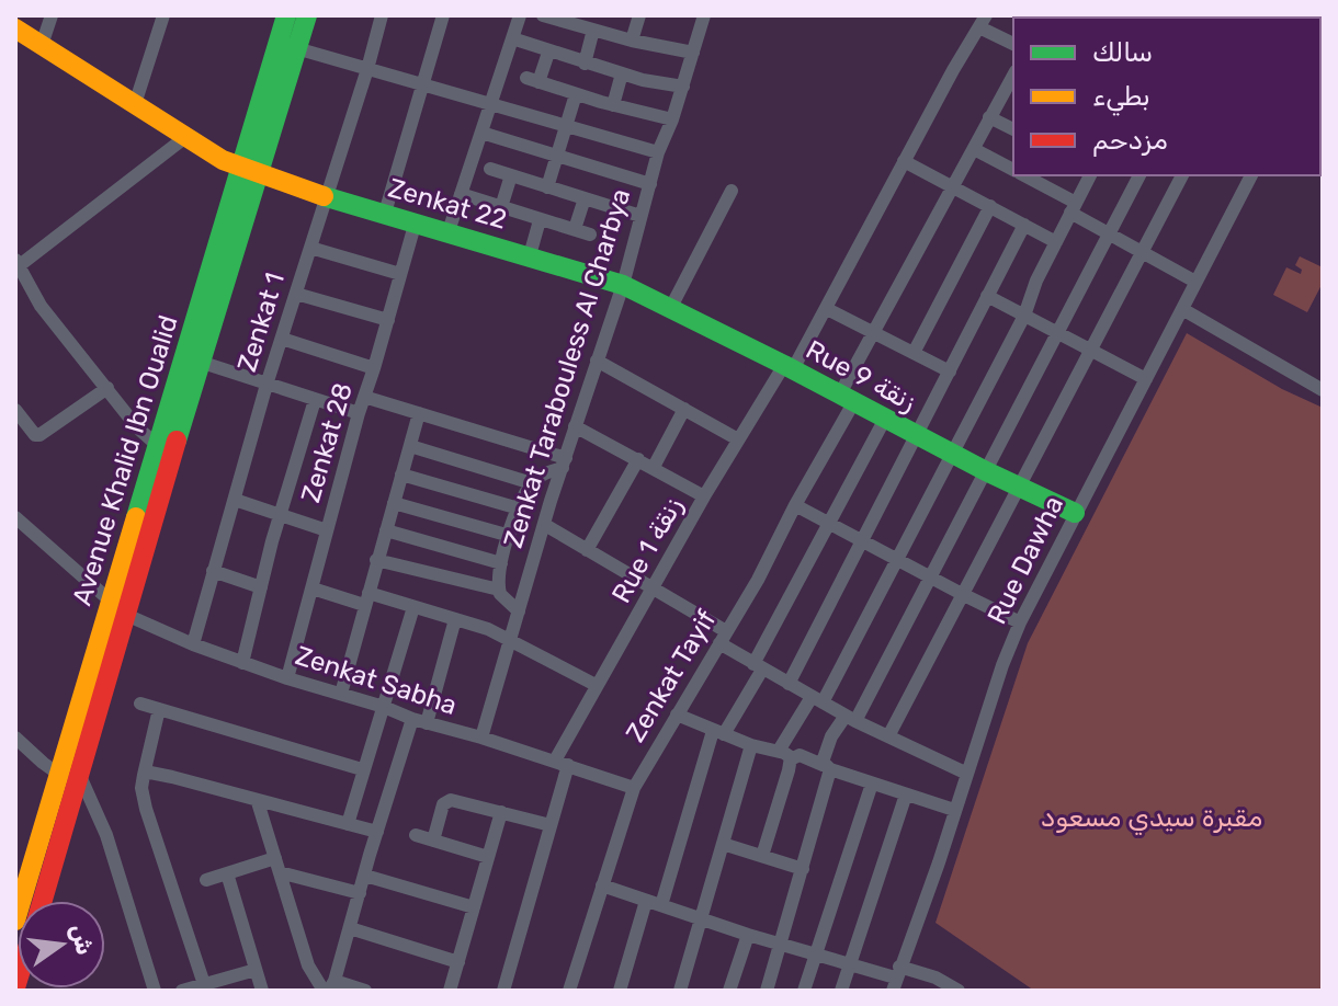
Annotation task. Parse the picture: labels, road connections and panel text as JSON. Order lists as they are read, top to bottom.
{
  "streets": {
    "main road": ["Zenkat 22", "Rue 9 زنقة", "Avenue Khalid Ibn Oualid"],
    "street": [
      "Zenkat 1",
      "Zenkat Tarabouless Al Charbya",
      "Zenkat 28",
      "Rue 1 زنقة",
      "Rue Dawha",
      "Zenkat Tayif",
      "Zenkat Sabha"
    ]
  },
  "crossings": [
    ["Zenkat 22", "Zenkat 1"],
    ["Zenkat 22", "Zenkat Tarabouless Al Charbya"],
    ["Zenkat 22", "Rue 9 زنقة"],
    ["Zenkat 22", "Zenkat 28"],
    ["Zenkat 22", "Avenue Khalid Ibn Oualid"],
    ["Zenkat 1", "Zenkat Sabha"],
    ["Zenkat Tarabouless Al Charbya", "Rue 9 زنقة"],
    ["Zenkat Tarabouless Al Charbya", "Zenkat Sabha"],
    ["Rue 9 زنقة", "Rue 1 زنقة"],
    ["Rue 9 زنقة", "Rue Dawha"],
    ["Rue 9 زنقة", "Zenkat Tayif"],
    ["Zenkat 28", "Zenkat Sabha"],
    ["Avenue Khalid Ibn Oualid", "Zenkat Sabha"],
    ["Rue 1 زنقة", "Zenkat Sabha"],
    ["Zenkat Tayif", "Zenkat Sabha"]
  ],
  "parks": ["مقبرة سيدي مسعود"],
  "legend": ["سالك", "بطيء", "مزدحم"],
  "north": "right"
}
